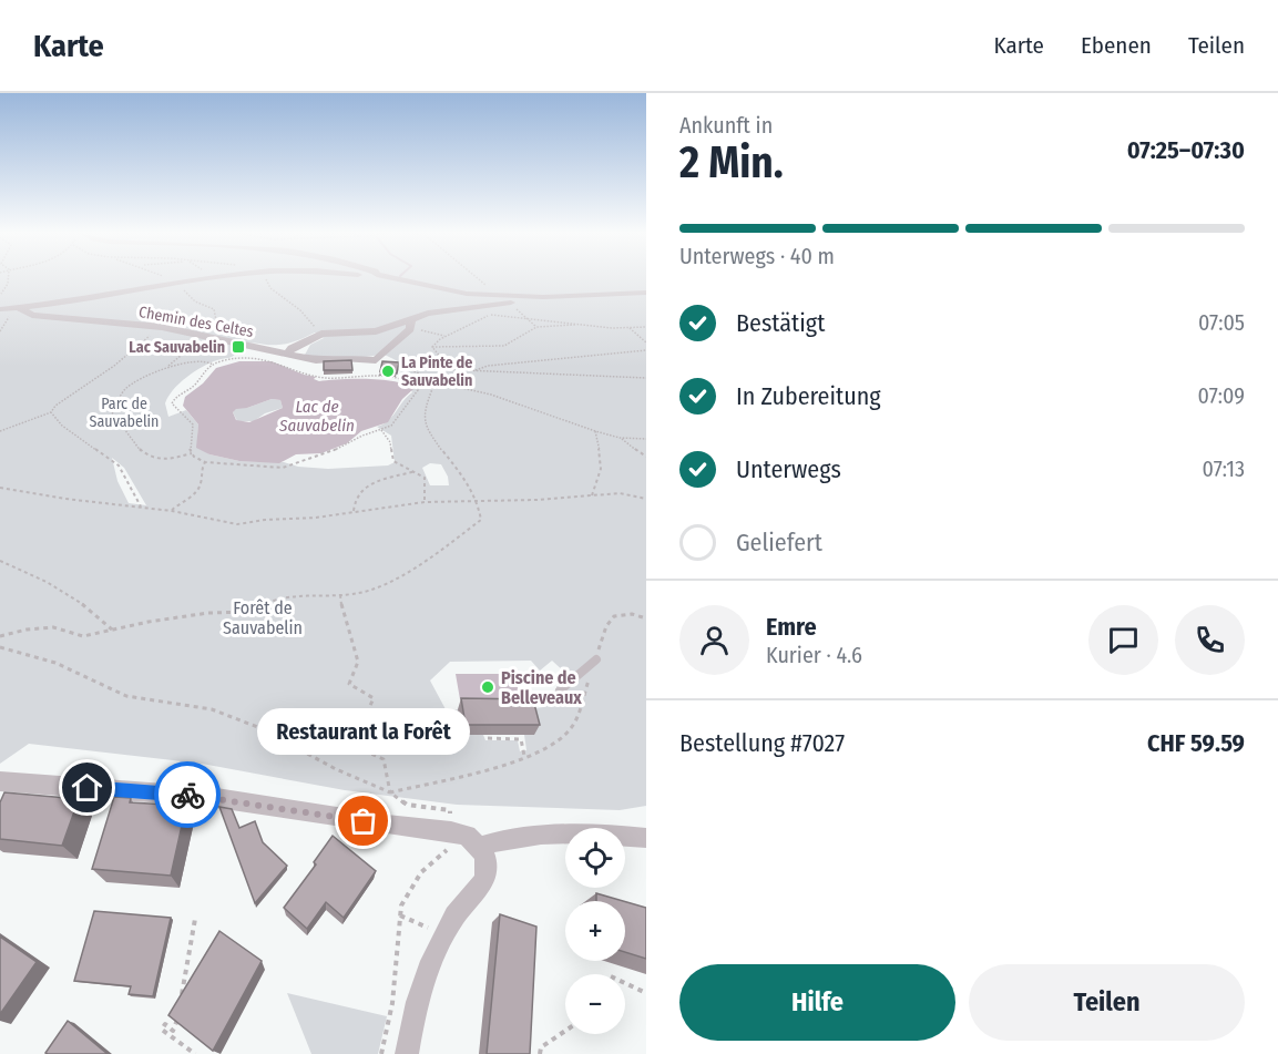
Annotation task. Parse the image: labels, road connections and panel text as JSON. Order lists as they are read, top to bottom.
{
  "streets": {
    "street": ["Chemin des Celtes"]
  },
  "water": ["Lac de Sauvabelin"],
  "parks": ["Parc de Sauvabelin", "Forêt de Sauvabelin"],
  "places": {
    "transit": ["Lac Sauvabelin"],
    "other": ["La Pinte de Sauvabelin", "Piscine de Belleveaux", "Restaurant la Forêt"]
  },
  "page": {
    "header": "Karte",
    "nav": ["Karte", "Ebenen", "Teilen"],
    "heading": ["2 Min.", "Ankunft in", "07:25–07:30"],
    "panel": [
      "Emre",
      "Kurier · 4.6",
      "Bestellung #7027",
      "CHF 59.59"
    ],
    "bar": "Unterwegs · 40 m",
    "list": [
      ["Bestätigt", "07:05"],
      ["In Zubereitung", "07:09"],
      ["Unterwegs", "07:13"],
      "Geliefert"
    ],
    "bubble": "Restaurant la Forêt",
    "map_buttons": ["+", "−"],
    "buttons": ["Hilfe", "Teilen"]
  }
}
